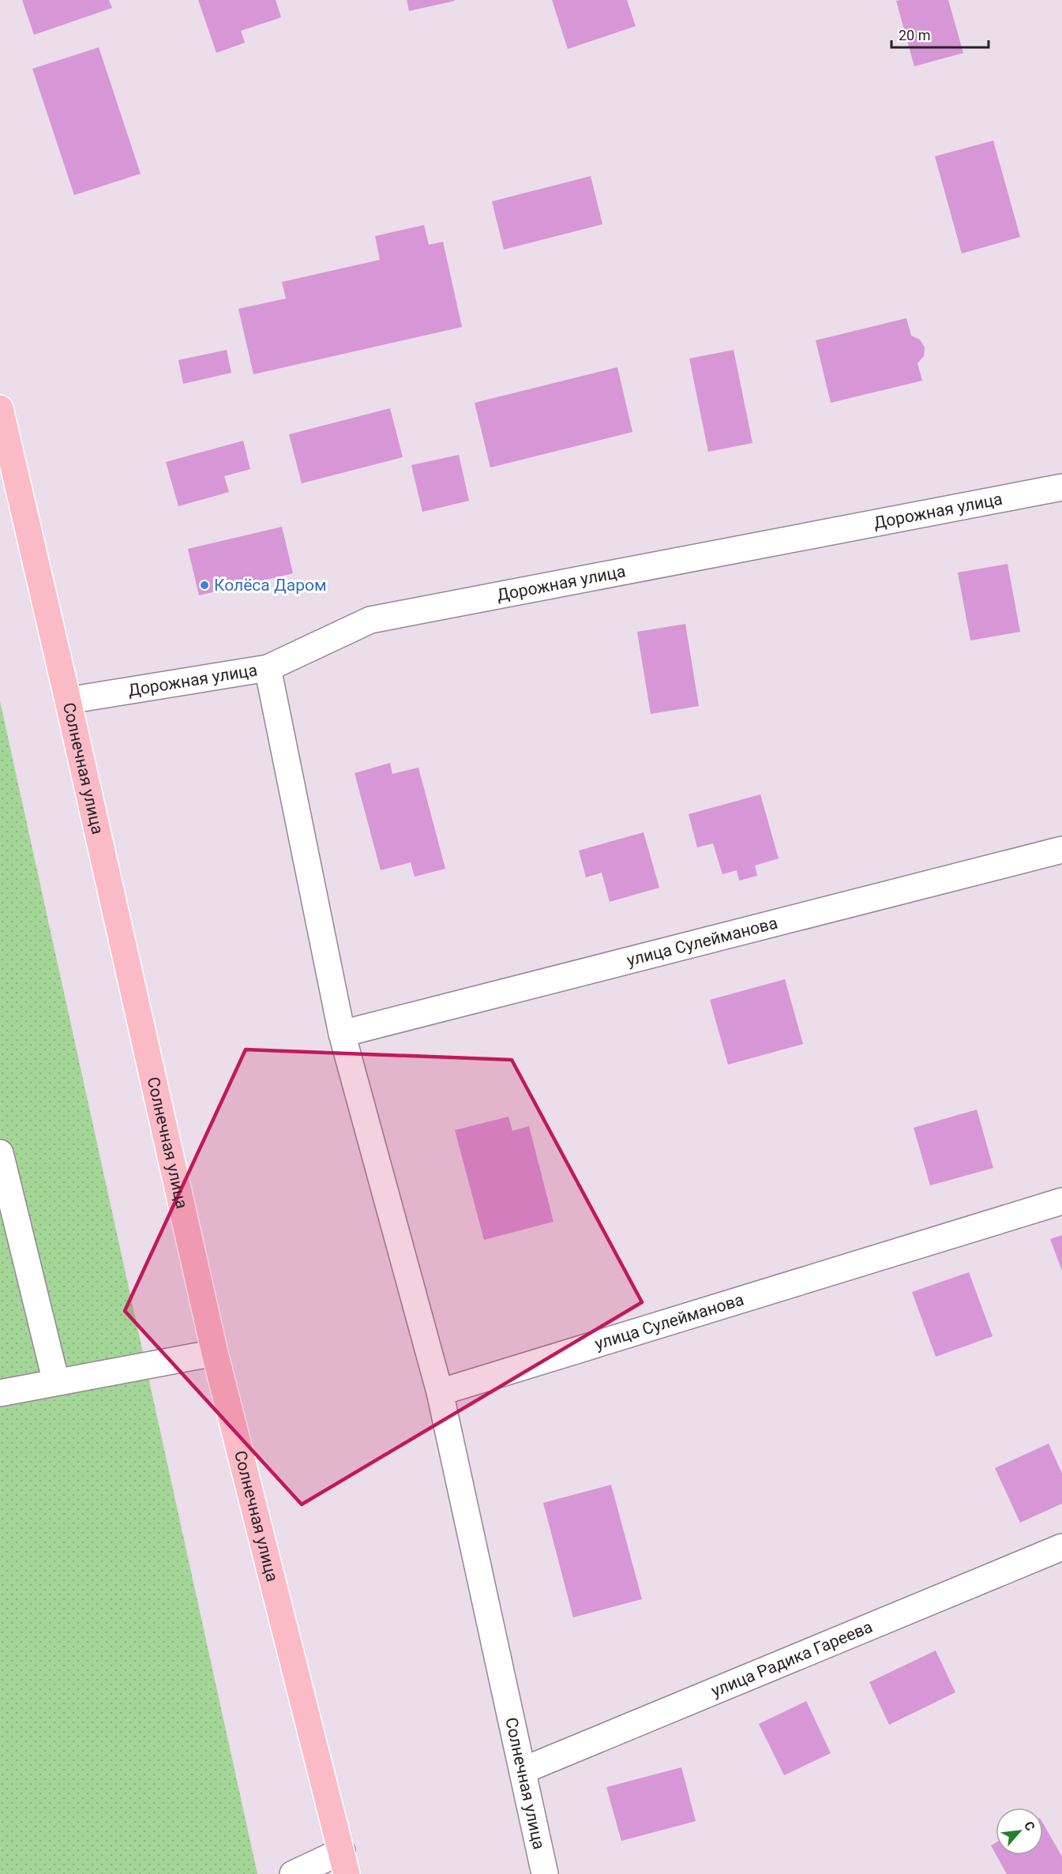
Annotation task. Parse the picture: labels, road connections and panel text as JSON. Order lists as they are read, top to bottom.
{
  "streets": {
    "main road": ["Солнечная улица"],
    "street": ["Дорожная улица", "улица Сулейманова", "улица Радика Гареева"]
  },
  "crossings": [
    ["Дорожная улица", "Солнечная улица"],
    ["Солнечная улица", "улица Сулейманова"],
    ["Солнечная улица", "улица Радика Гареева"]
  ],
  "places": ["Колёса Даром"],
  "scale_bar": "20 m",
  "north": "top right"
}
